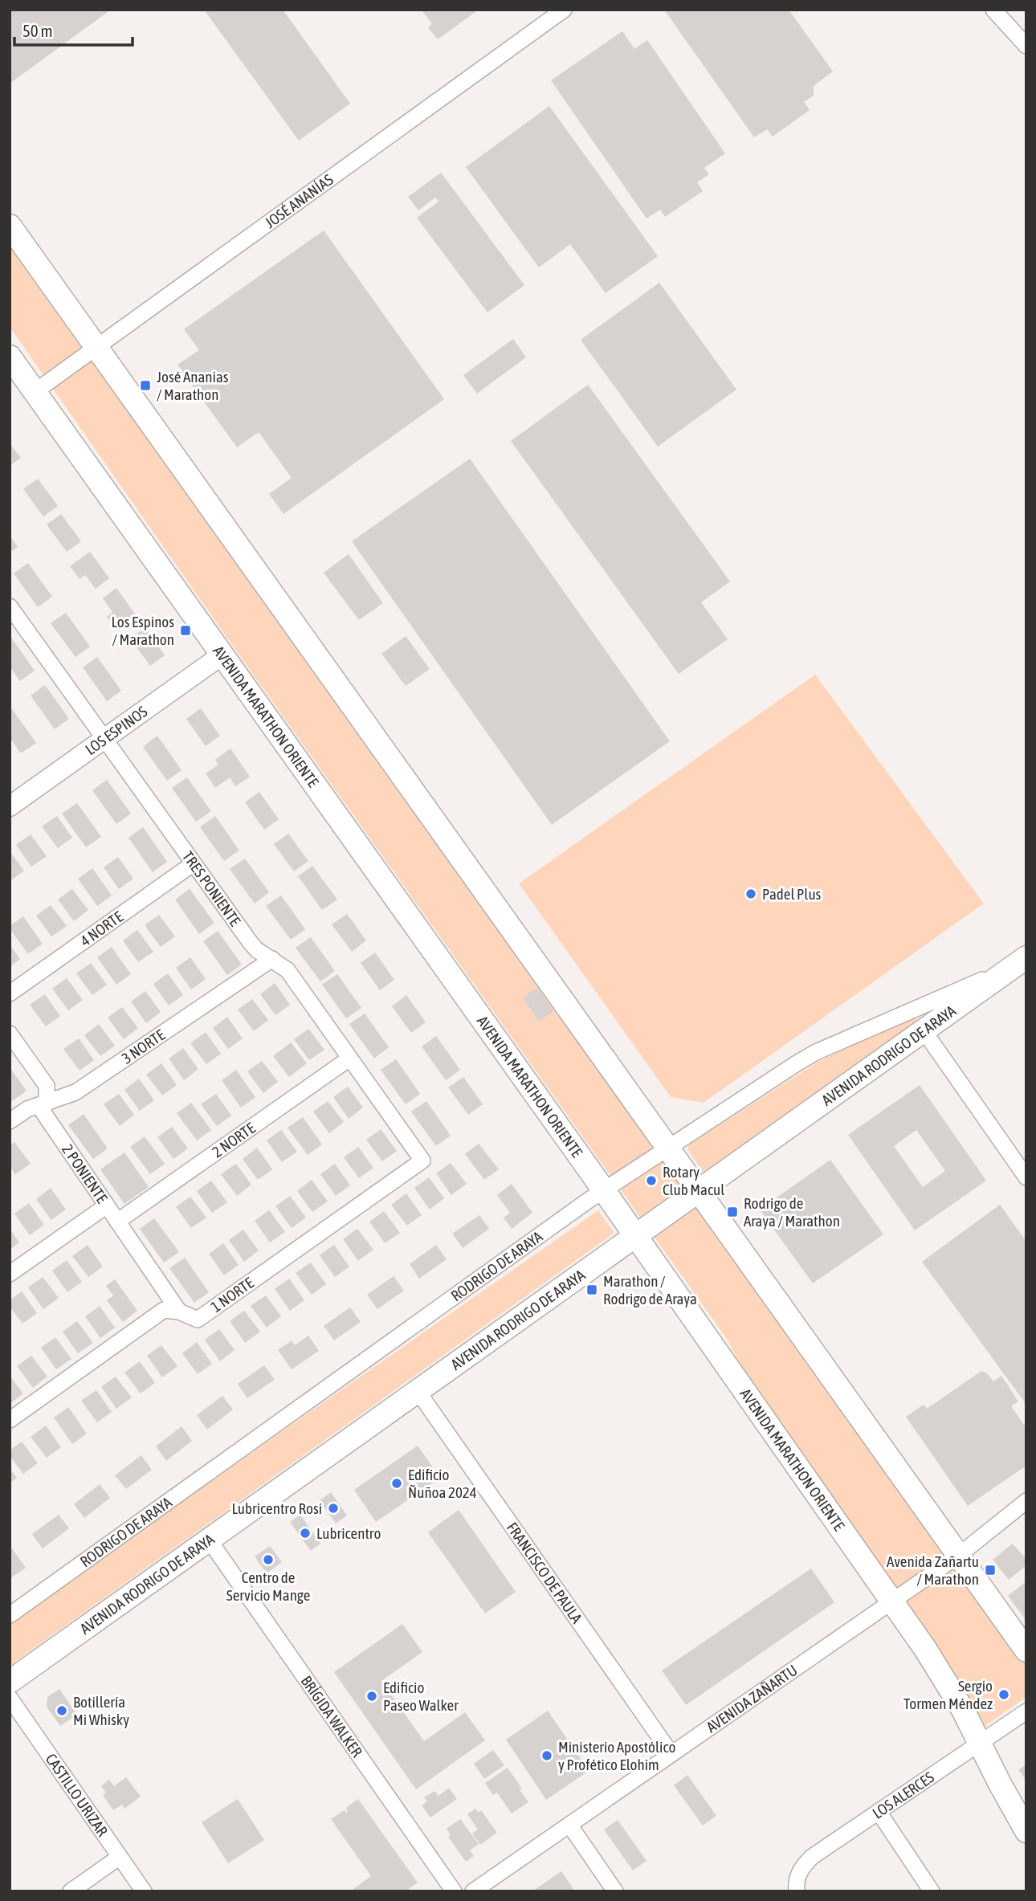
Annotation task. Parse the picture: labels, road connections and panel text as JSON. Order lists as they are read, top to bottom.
{
  "streets": {
    "main road": ["AVENIDA MARATHON ORIENTE", "AVENIDA RODRIGO DE ARAYA"],
    "street": [
      "JOSÉ ANANÍAS",
      "LOS ESPINOS",
      "TRES PONIENTE",
      "4 NORTE",
      "3 NORTE",
      "2 NORTE",
      "2 PONIENTE",
      "RODRIGO DE ARAYA",
      "1 NORTE",
      "FRANCISCO DE PAULA",
      "AVENIDA ZAÑARTU",
      "BRÍGIDA WALKER",
      "CASTILLO URIZAR",
      "LOS ALERCES"
    ]
  },
  "crossings": [
    ["JOSÉ ANANÍAS", "AVENIDA MARATHON ORIENTE"],
    ["AVENIDA MARATHON ORIENTE", "LOS ESPINOS"],
    ["AVENIDA MARATHON ORIENTE", "AVENIDA RODRIGO DE ARAYA"],
    ["AVENIDA MARATHON ORIENTE", "RODRIGO DE ARAYA"],
    ["AVENIDA MARATHON ORIENTE", "AVENIDA ZAÑARTU"],
    ["AVENIDA MARATHON ORIENTE", "LOS ALERCES"],
    ["LOS ESPINOS", "TRES PONIENTE"],
    ["TRES PONIENTE", "4 NORTE"],
    ["TRES PONIENTE", "3 NORTE"],
    ["TRES PONIENTE", "2 NORTE"],
    ["TRES PONIENTE", "1 NORTE"],
    ["3 NORTE", "2 PONIENTE"],
    ["AVENIDA RODRIGO DE ARAYA", "RODRIGO DE ARAYA"],
    ["AVENIDA RODRIGO DE ARAYA", "FRANCISCO DE PAULA"],
    ["AVENIDA RODRIGO DE ARAYA", "BRÍGIDA WALKER"],
    ["2 NORTE", "2 PONIENTE"],
    ["2 PONIENTE", "1 NORTE"],
    ["FRANCISCO DE PAULA", "AVENIDA ZAÑARTU"]
  ],
  "places": {
    "transit": [
      "José Ananias / Marathon",
      "Los Espinos / Marathon",
      "Rodrigo de Araya / Marathon",
      "Marathon / Rodrigo de Araya",
      "Avenida Zañartu / Marathon"
    ],
    "other": [
      "Padel Plus",
      "Rotary Club Macul",
      "Edificio Ñuñoa 2024",
      "Lubricentro Rosi",
      "Lubricentro",
      "Centro de Servicio Mange",
      "Sergio Tormen Méndez",
      "Edificio Paseo Walker",
      "Botillería Mi Whisky",
      "Ministerio Apostólico y Profético Elohim"
    ]
  },
  "scale_bar": "50 m"
}
